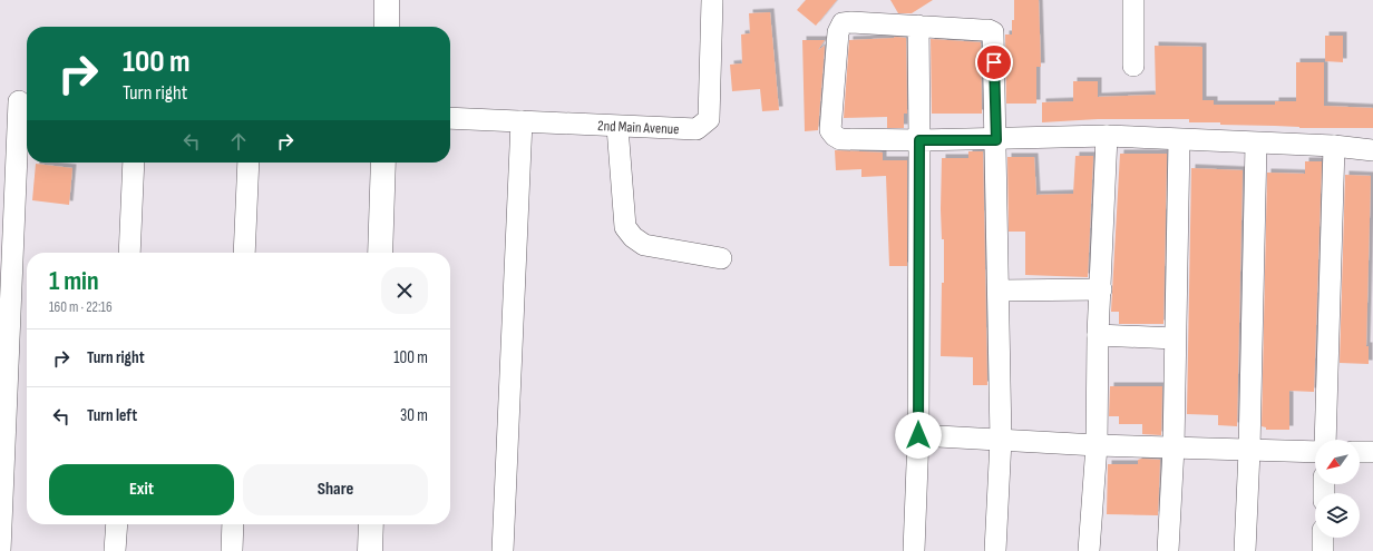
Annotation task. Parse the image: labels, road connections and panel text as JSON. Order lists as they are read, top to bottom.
{
  "streets": {
    "street": ["2nd Main Avenue"]
  },
  "north": "bottom left",
  "page": {
    "turn": ["100 m", "Turn right"],
    "heading": ["1 min", "160 m · 22:16"],
    "list": [
      {
        "name": "Turn right",
        "value": "100 m"
      },
      {
        "name": "Turn left",
        "value": "30 m"
      }
    ],
    "buttons": ["Exit", "Share"]
  }
}
